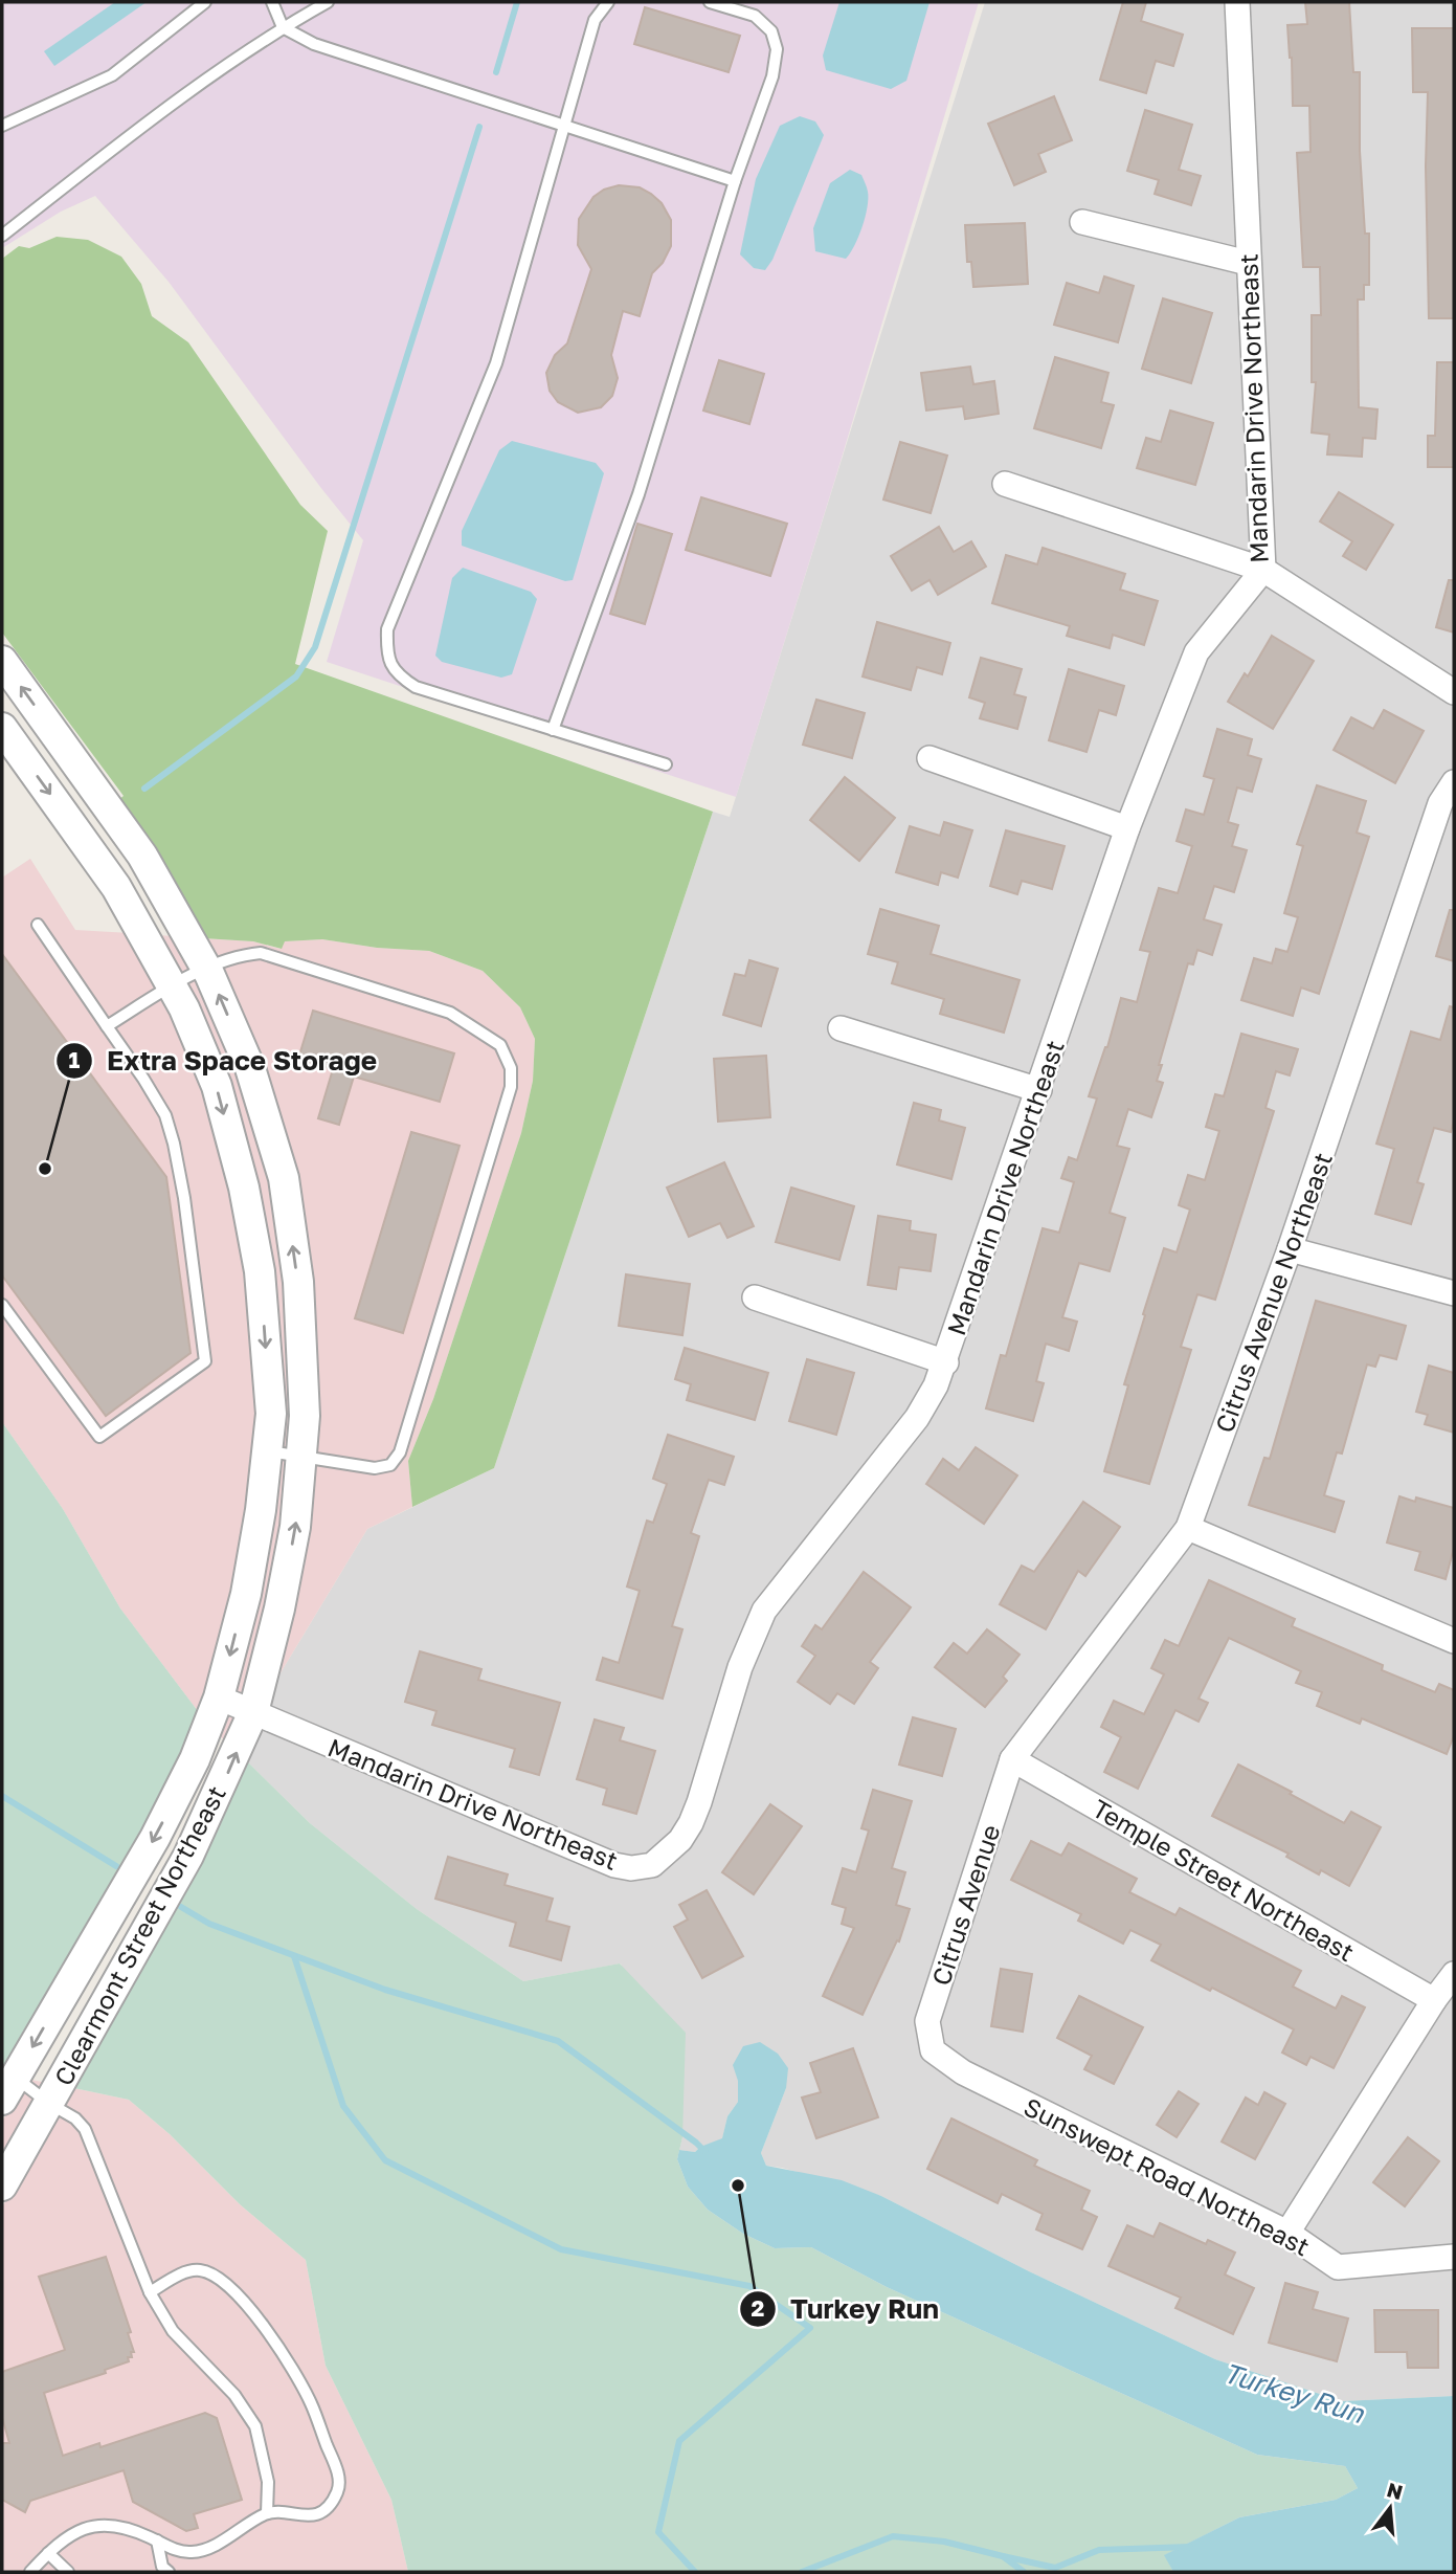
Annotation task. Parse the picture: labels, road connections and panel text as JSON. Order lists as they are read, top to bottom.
{
  "streets": {
    "street": [
      "Mandarin Drive Northeast",
      "Citrus Avenue Northeast",
      "Temple Street Northeast",
      "Citrus Avenue",
      "Clearmont Street Northeast",
      "Sunswept Road Northeast"
    ]
  },
  "crossings": [
    ["Mandarin Drive Northeast", "Clearmont Street Northeast"],
    ["Citrus Avenue Northeast", "Temple Street Northeast"],
    ["Citrus Avenue Northeast", "Citrus Avenue"],
    ["Temple Street Northeast", "Citrus Avenue"],
    ["Citrus Avenue", "Sunswept Road Northeast"]
  ],
  "water": ["Turkey Run"],
  "places": ["Extra Space Storage", "Turkey Run"],
  "north": "top"
}
